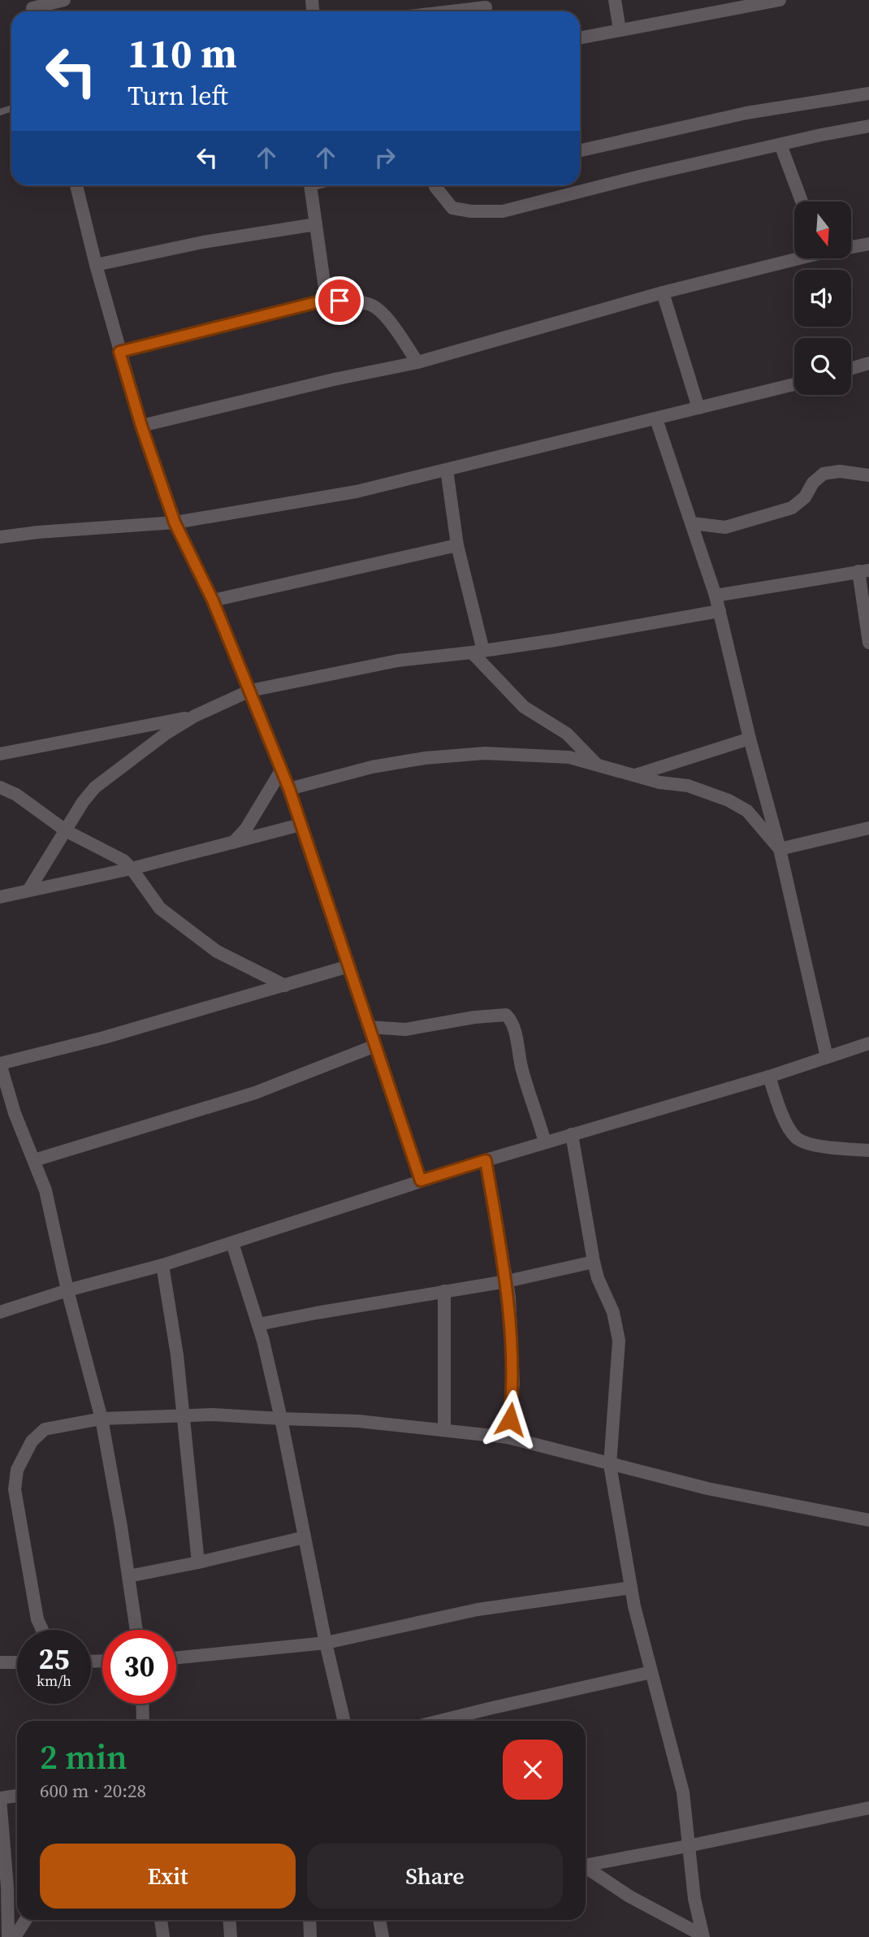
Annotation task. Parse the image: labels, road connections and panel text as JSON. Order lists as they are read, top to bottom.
{
  "north": "bottom",
  "page": {
    "turn": ["110 m", "Turn left"],
    "speed": "25 km/h",
    "limit": "30",
    "heading": ["2 min", "600 m · 20:28"],
    "buttons": ["Exit", "Share"]
  }
}
